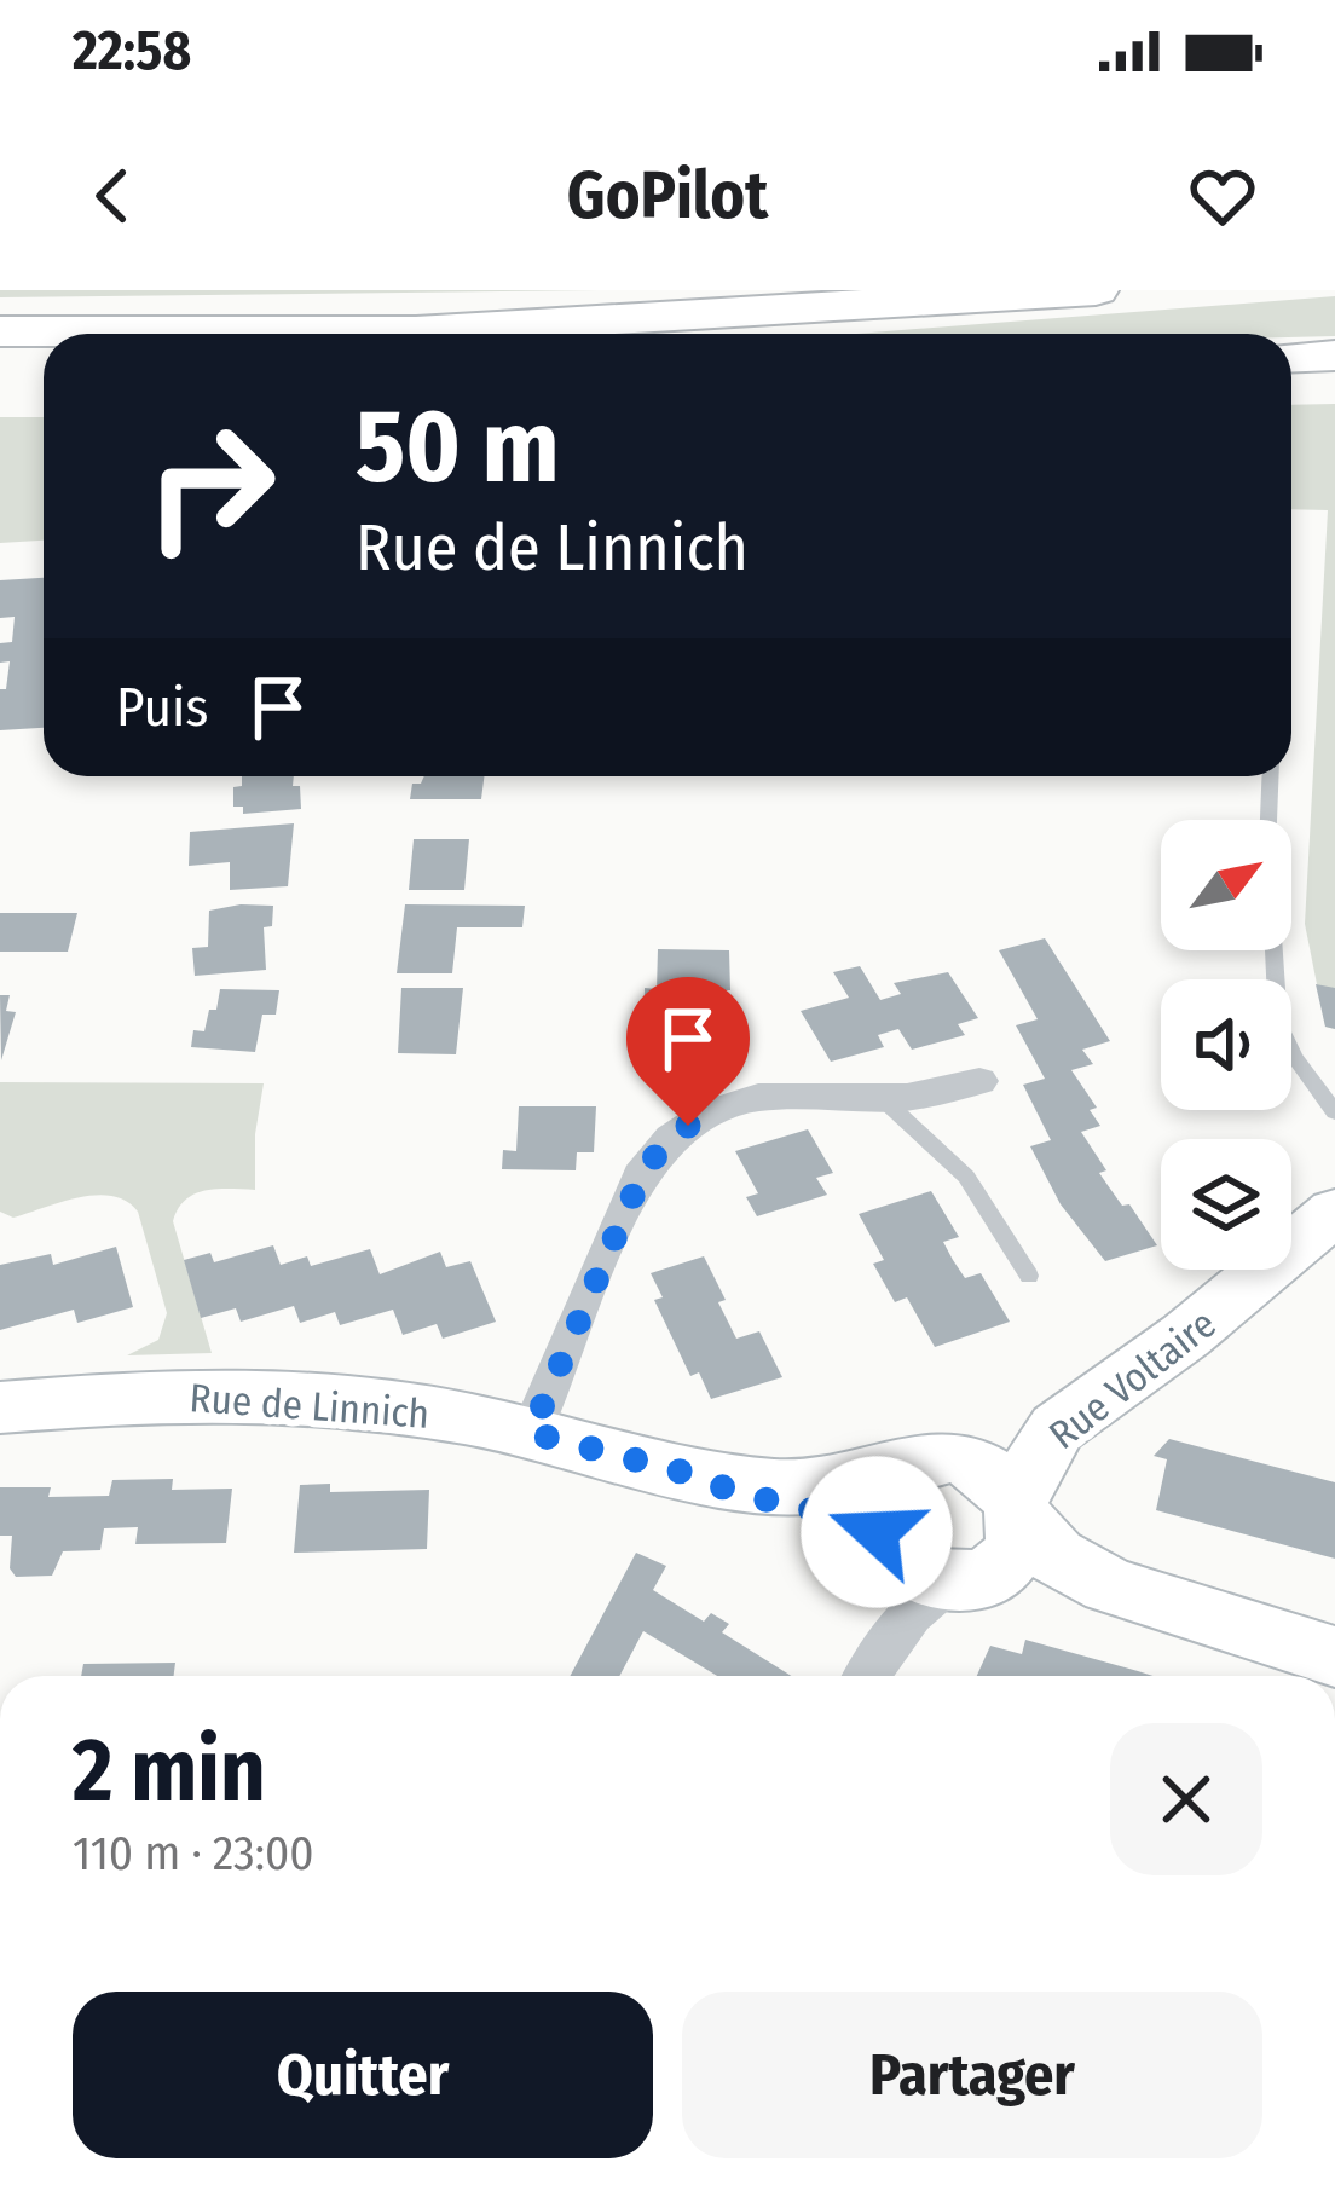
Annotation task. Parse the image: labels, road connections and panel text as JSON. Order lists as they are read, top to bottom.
{
  "streets": {
    "street": ["Rue Voltaire", "Rue de Linnich"]
  },
  "crossings": [
    ["Rue Voltaire", "Rue de Linnich"]
  ],
  "north": "top right",
  "page": {
    "status": "22:58",
    "header": "GoPilot",
    "turn": ["50 m", "Rue de Linnich"],
    "then": "Puis",
    "heading": ["2 min", "110 m · 23:00"],
    "buttons": ["Quitter", "Partager"]
  }
}
